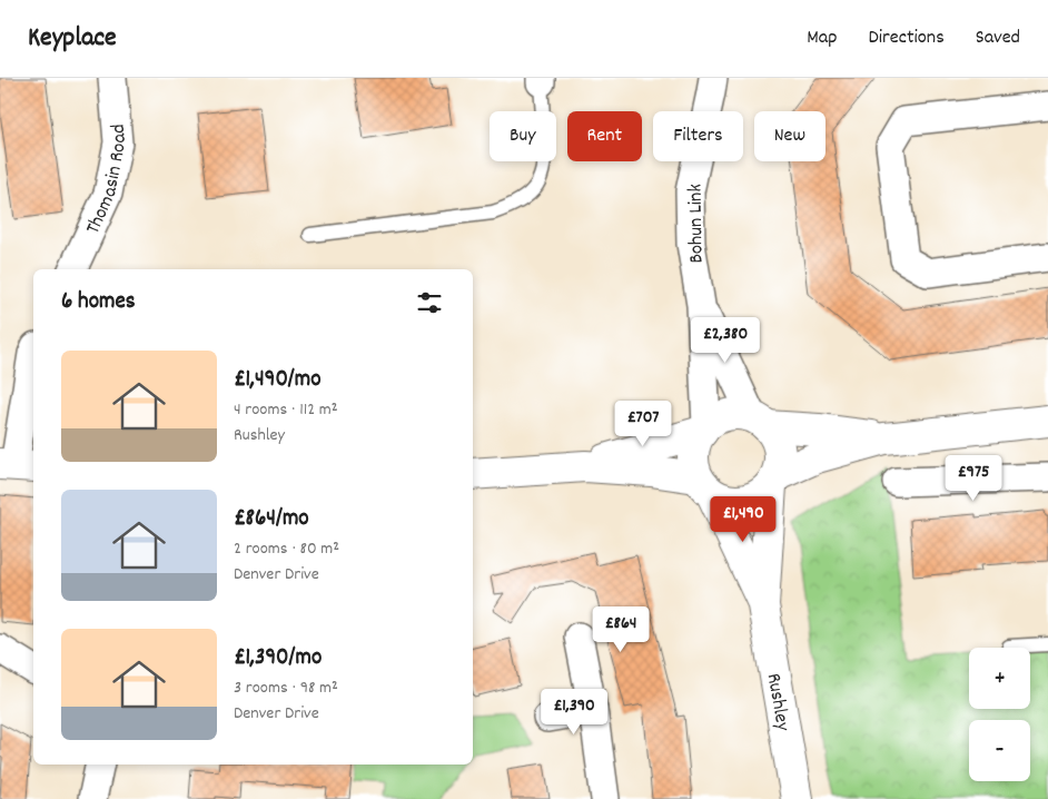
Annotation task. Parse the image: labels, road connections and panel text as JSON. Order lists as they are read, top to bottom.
{
  "streets": {
    "street": ["Thomasin Road", "Bohun Link", "Rushley"]
  },
  "page": {
    "header": "Keyplace",
    "nav": ["Map", "Directions", "Saved"],
    "chip": [
      "Buy",
      "Rent",
      "Filters",
      "New"
    ],
    "heading": "6 homes",
    "price": [
      "£2,380",
      "£707",
      "£975",
      "£1,490",
      "£864",
      "£1,390"
    ],
    "list": [
      {
        "name": "£1,490/mo",
        "note": "4 rooms · 112 m² · Rushley"
      },
      {
        "name": "£864/mo",
        "note": "2 rooms · 80 m² · Denver Drive"
      },
      {
        "name": "£1,390/mo",
        "note": "3 rooms · 98 m² · Denver Drive"
      }
    ],
    "map_buttons": ["+", "−"]
  }
}
